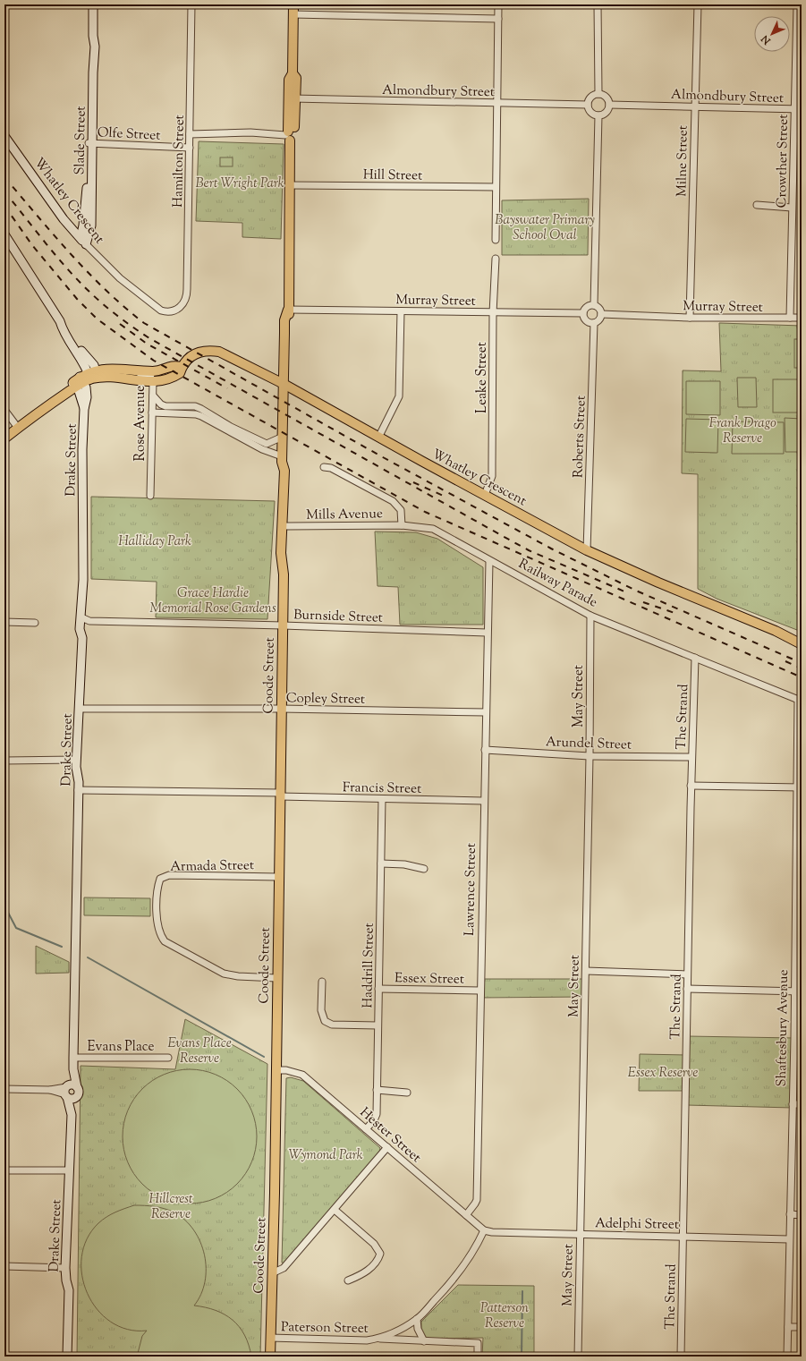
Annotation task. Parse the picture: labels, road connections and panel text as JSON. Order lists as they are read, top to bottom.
{
  "streets": {
    "main road": ["Whatley Crescent", "Coode Street"],
    "street": [
      "Almondbury Street",
      "Olfe Street",
      "Slade Street",
      "Hamilton Street",
      "Milne Street",
      "Crowther Street",
      "Hill Street",
      "Murray Street",
      "Leake Street",
      "Rose Avenue",
      "Roberts Street",
      "Drake Street",
      "Mills Avenue",
      "Railway Parade",
      "Burnside Street",
      "May Street",
      "Copley Street",
      "The Strand",
      "Arundel Street",
      "Francis Street",
      "Armada Street",
      "Lawrence Street",
      "Haddrill Street",
      "Essex Street",
      "Shaftesbury Avenue",
      "Evans Place",
      "Hester Street",
      "Adelphi Street",
      "Paterson Street"
    ]
  },
  "crossings": [
    ["Almondbury Street", "Milne Street"],
    ["Almondbury Street", "Crowther Street"],
    ["Olfe Street", "Slade Street"],
    ["Olfe Street", "Hamilton Street"],
    ["Slade Street", "Whatley Crescent"],
    ["Hamilton Street", "Whatley Crescent"],
    ["Milne Street", "Murray Street"],
    ["Crowther Street", "Murray Street"],
    ["Whatley Crescent", "Leake Street"],
    ["Whatley Crescent", "Rose Avenue"],
    ["Whatley Crescent", "Roberts Street"],
    ["Whatley Crescent", "Coode Street"],
    ["Murray Street", "Leake Street"],
    ["Murray Street", "Roberts Street"],
    ["Murray Street", "Coode Street"],
    ["Drake Street", "Burnside Street"],
    ["Drake Street", "Copley Street"],
    ["Drake Street", "Francis Street"],
    ["Drake Street", "Evans Place"],
    ["Mills Avenue", "Railway Parade"],
    ["Mills Avenue", "Coode Street"],
    ["Railway Parade", "May Street"],
    ["Railway Parade", "The Strand"],
    ["Railway Parade", "Lawrence Street"],
    ["Railway Parade", "Shaftesbury Avenue"],
    ["Burnside Street", "Coode Street"],
    ["Burnside Street", "Lawrence Street"],
    ["Coode Street", "Copley Street"],
    ["Coode Street", "Francis Street"],
    ["Coode Street", "Armada Street"],
    ["Coode Street", "Hester Street"],
    ["Coode Street", "Paterson Street"],
    ["May Street", "Arundel Street"],
    ["May Street", "Adelphi Street"],
    ["Copley Street", "Lawrence Street"],
    ["The Strand", "Arundel Street"],
    ["The Strand", "Adelphi Street"],
    ["Arundel Street", "Lawrence Street"],
    ["Francis Street", "Lawrence Street"],
    ["Francis Street", "Haddrill Street"],
    ["Lawrence Street", "Essex Street"],
    ["Lawrence Street", "Hester Street"],
    ["Haddrill Street", "Essex Street"],
    ["Haddrill Street", "Hester Street"],
    ["Shaftesbury Avenue", "Adelphi Street"],
    ["Hester Street", "Adelphi Street"],
    ["Hester Street", "Paterson Street"],
    ["Adelphi Street", "Paterson Street"]
  ],
  "parks": [
    "Bert Wright Park",
    "Bayswater Primary School Oval",
    "Frank Drago Reserve",
    "Halliday Park",
    "Grace Hardie Memorial Rose Gardens",
    "Evans Place Reserve",
    "Essex Reserve",
    "Wymond Park",
    "Hillcrest Reserve",
    "Patterson Reserve"
  ],
  "north": "bottom left"
}
